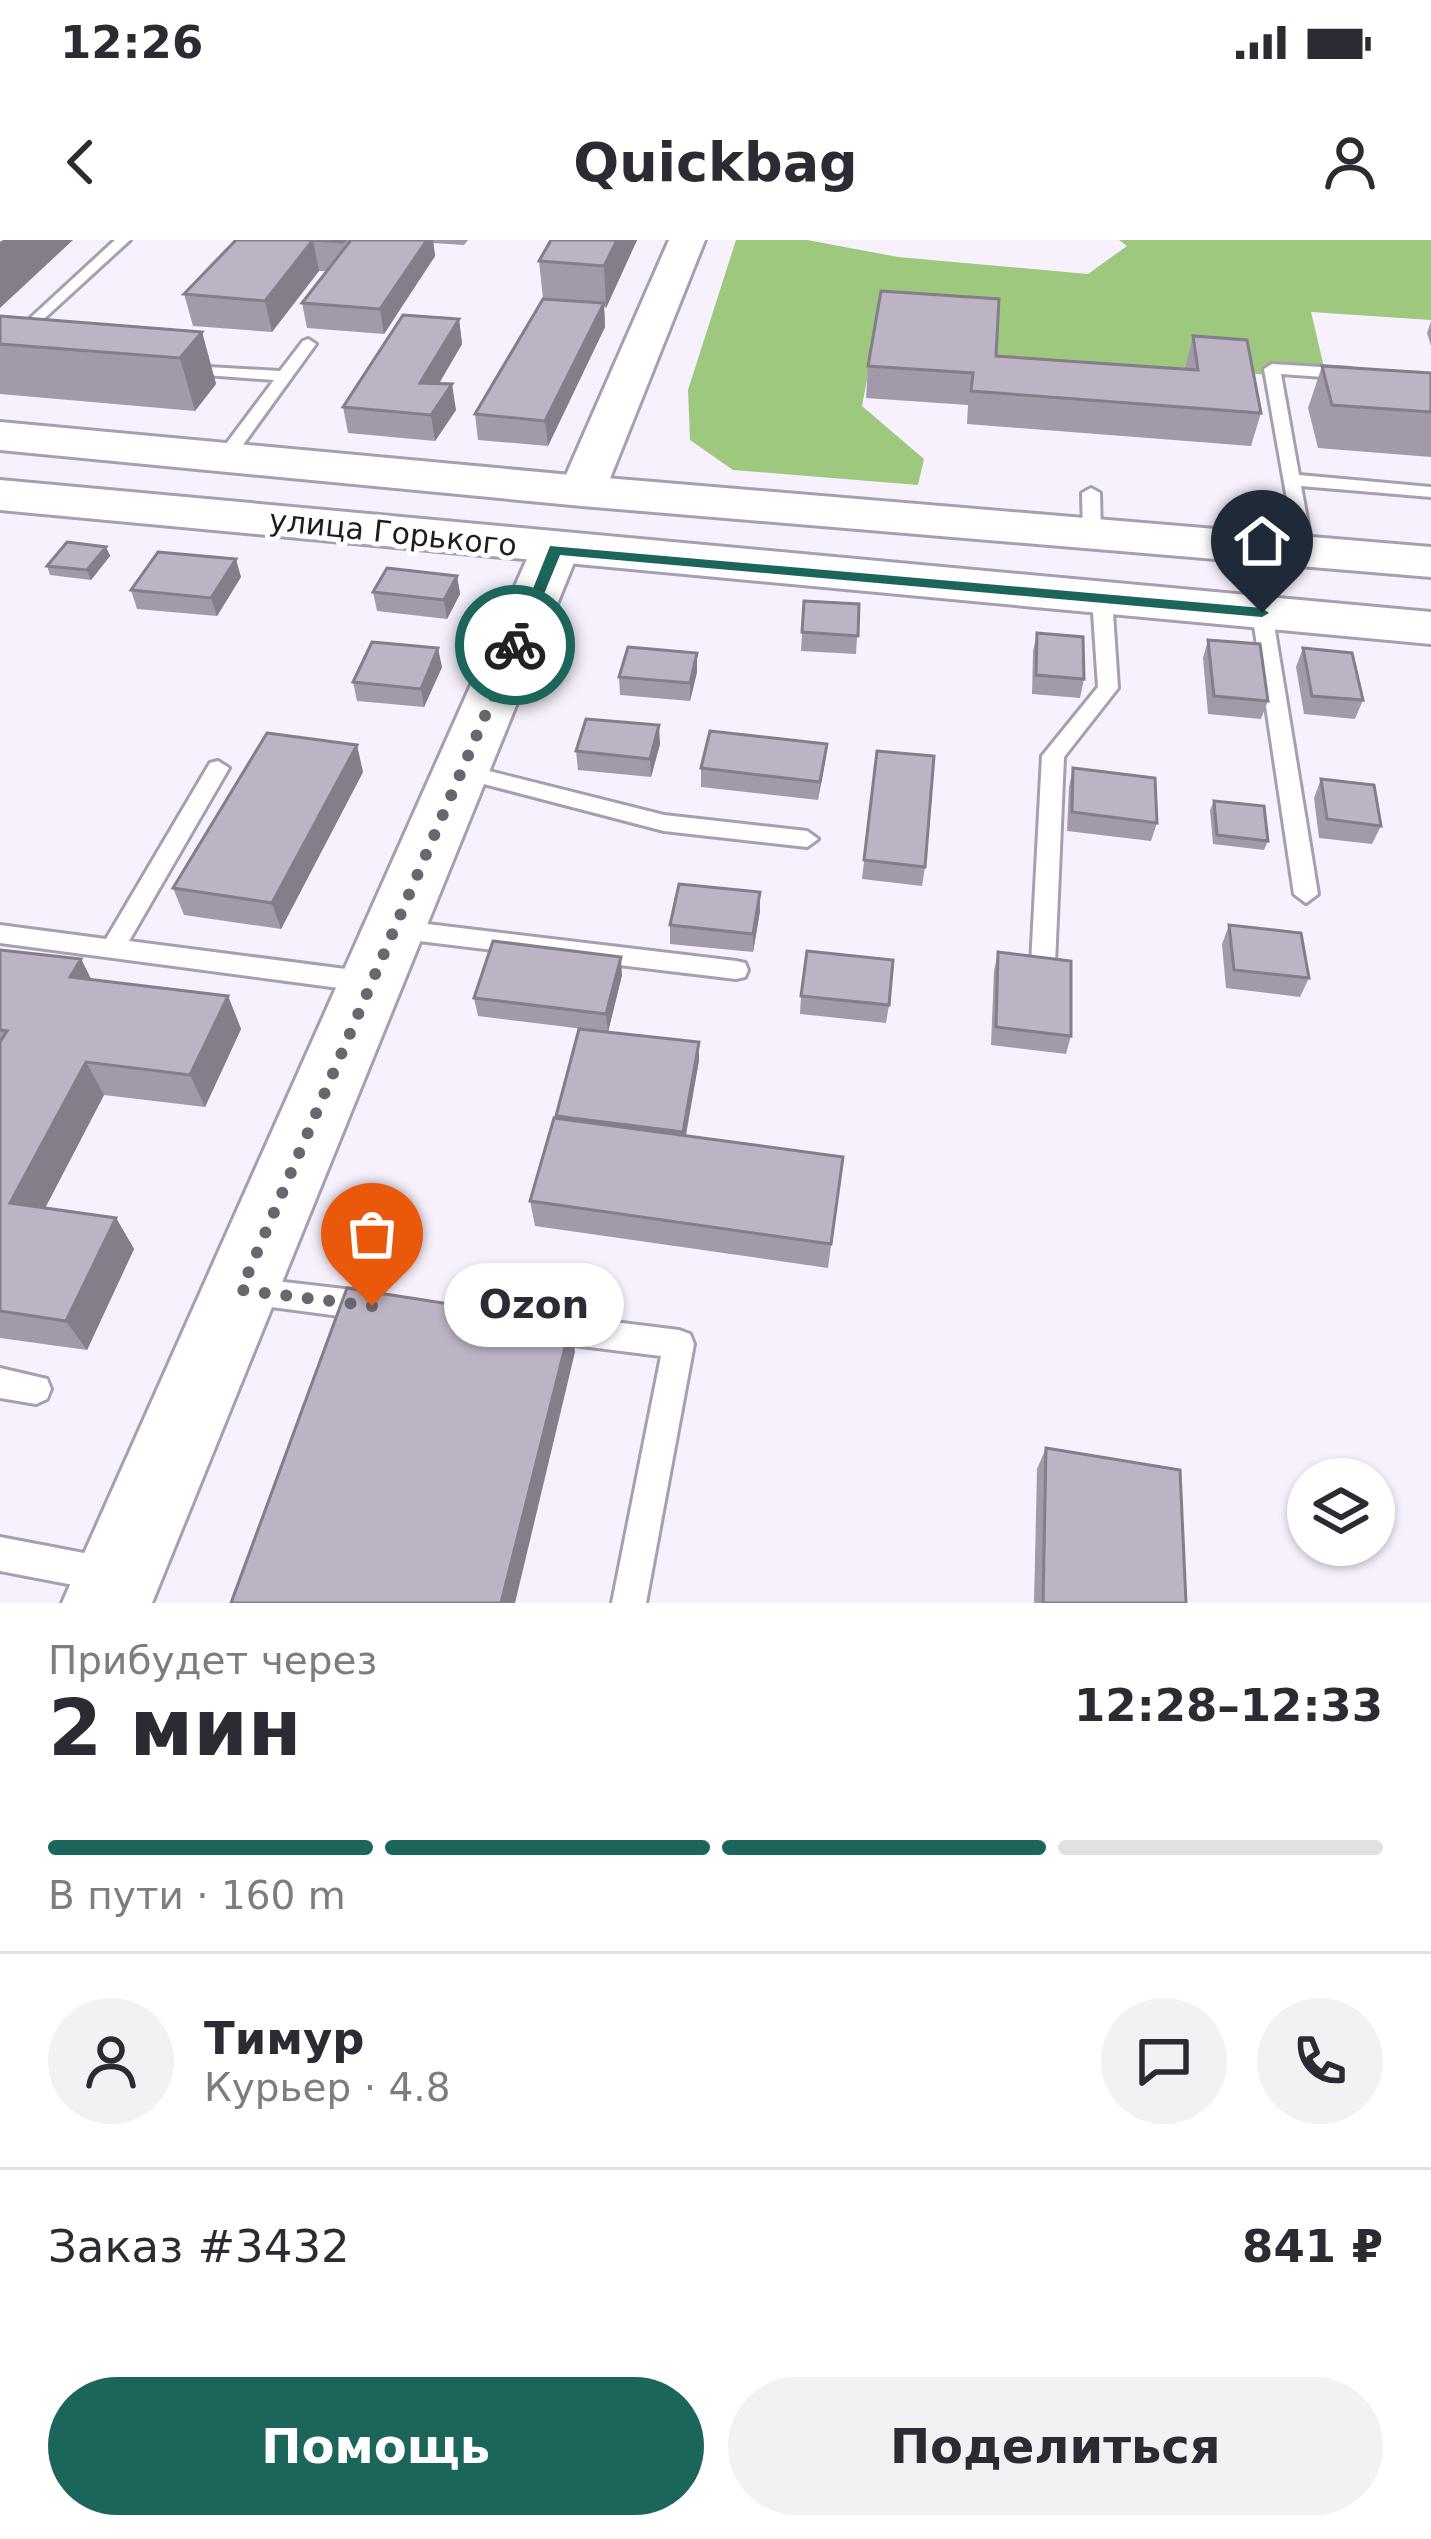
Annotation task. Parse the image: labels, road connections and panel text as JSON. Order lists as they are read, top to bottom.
{
  "streets": {
    "main road": ["улица Горького"]
  },
  "places": ["Ozon"],
  "page": {
    "status": "12:26",
    "header": "Quickbag",
    "bubble": "Ozon",
    "heading": ["2 мин", "Прибудет через", "12:28–12:33"],
    "panel": [
      "Тимур",
      "Курьер · 4.8",
      "Заказ #3432",
      "841 ₽"
    ],
    "bar": "В пути · 160 m",
    "buttons": ["Помощь", "Поделиться"]
  }
}
